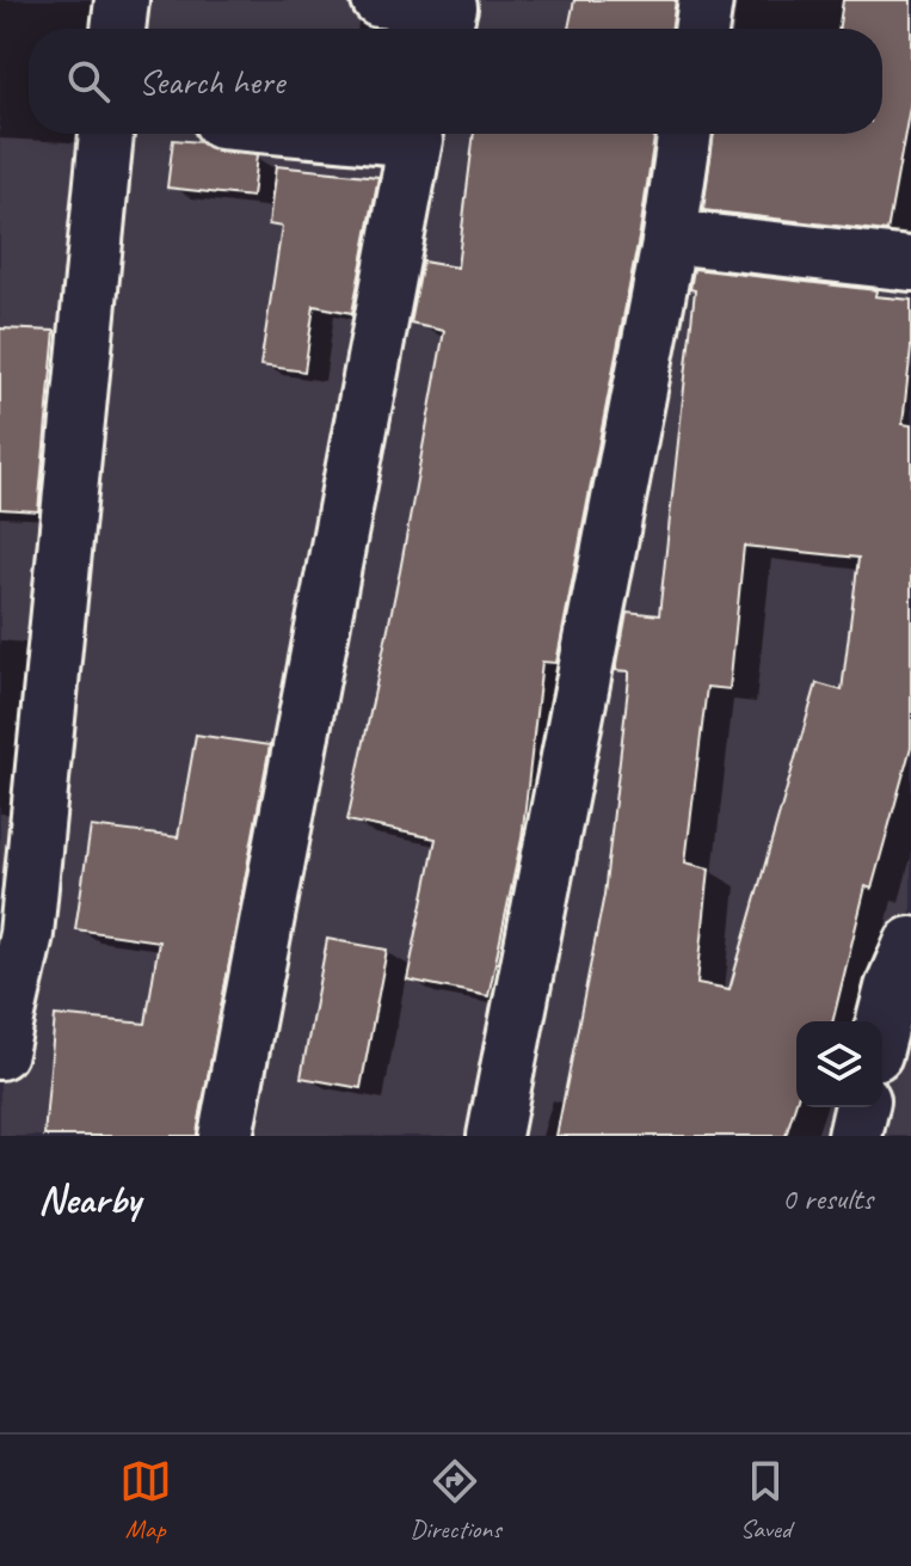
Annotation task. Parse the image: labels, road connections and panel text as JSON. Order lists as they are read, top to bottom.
{
  "page": {
    "search": "Search here",
    "heading": ["Nearby", "0 results"],
    "nav": ["Map", "Directions", "Saved"]
  }
}
